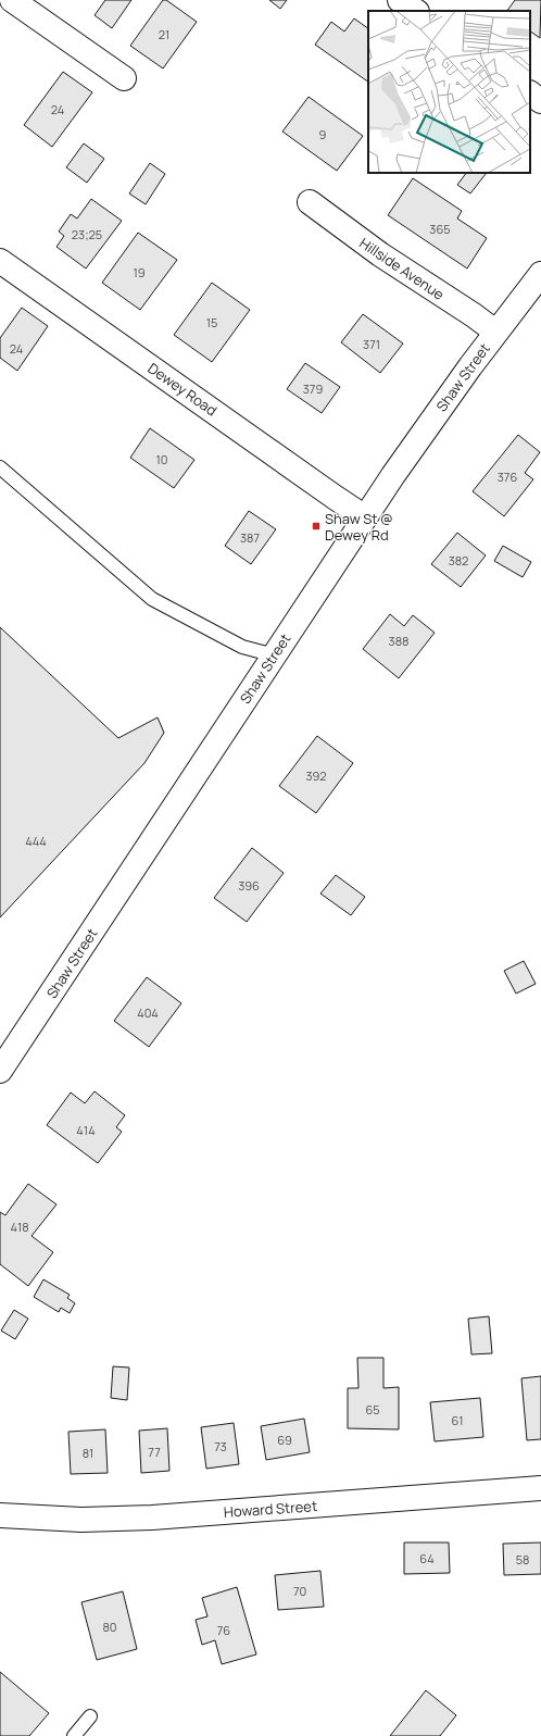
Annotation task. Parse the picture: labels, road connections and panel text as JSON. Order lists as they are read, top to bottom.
{
  "streets": {
    "street": [
      "Hillside Avenue",
      "Shaw Street",
      "Dewey Road",
      "Howard Street"
    ]
  },
  "crossings": [
    ["Hillside Avenue", "Shaw Street"],
    ["Shaw Street", "Dewey Road"]
  ],
  "places": {
    "transit": ["Shaw St @ Dewey Rd"]
  },
  "house_numbers": [
    "21",
    "24",
    "9",
    "365",
    "23;25",
    "19",
    "15",
    "371",
    "24",
    "379",
    "10",
    "376",
    "387",
    "382",
    "388",
    "392",
    "444",
    "396",
    "404",
    "414",
    "418",
    "65",
    "61",
    "69",
    "73",
    "77",
    "81",
    "64",
    "58",
    "70",
    "80",
    "76"
  ]
}
